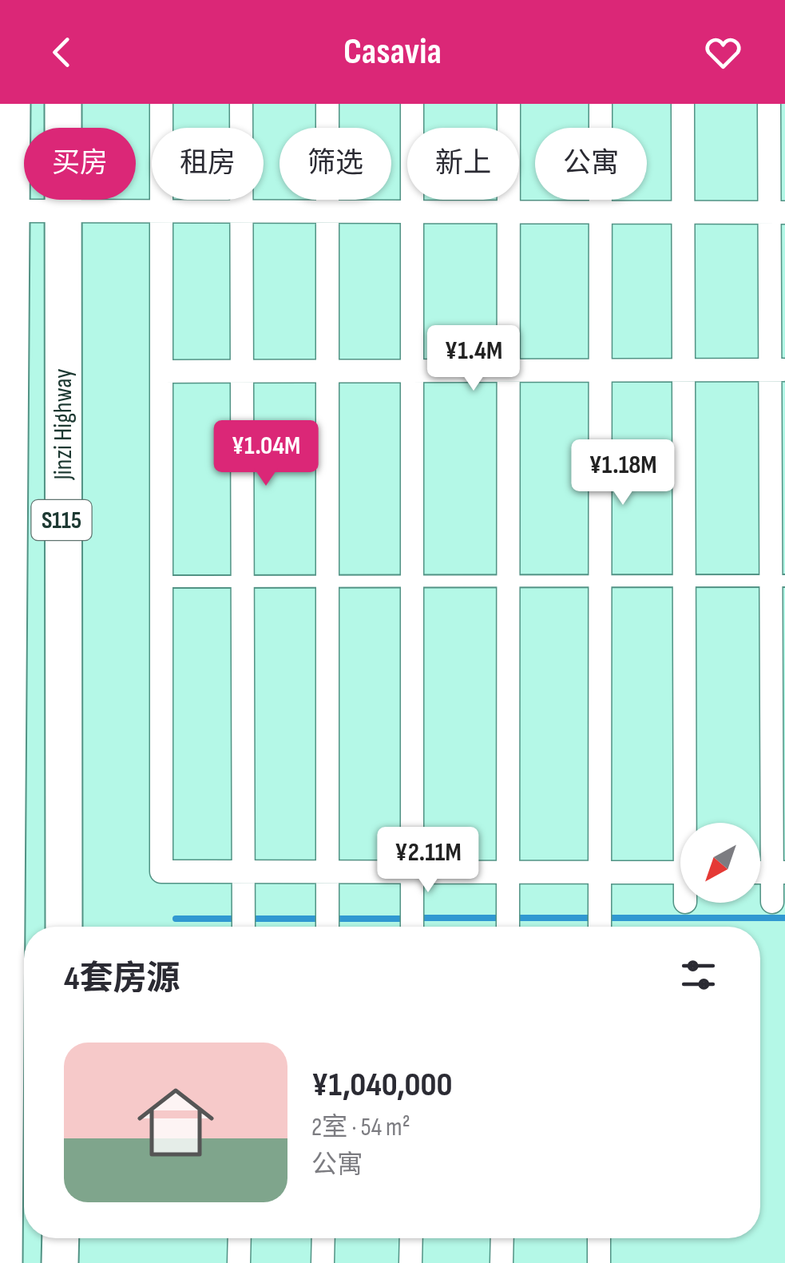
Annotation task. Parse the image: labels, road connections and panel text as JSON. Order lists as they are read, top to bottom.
{
  "streets": {
    "main road": ["Jinzi Highway", "S115"]
  },
  "north": "bottom left",
  "page": {
    "header": "Casavia",
    "chip": [
      "买房",
      "租房",
      "筛选",
      "新上",
      "公寓"
    ],
    "price": [
      "¥1.4M",
      "¥1.04M",
      "¥1.18M",
      "¥2.11M"
    ],
    "heading": "4套房源",
    "list": [
      {
        "name": "¥1,040,000",
        "note": "2室 · 54 m² · 公寓"
      }
    ]
  }
}
